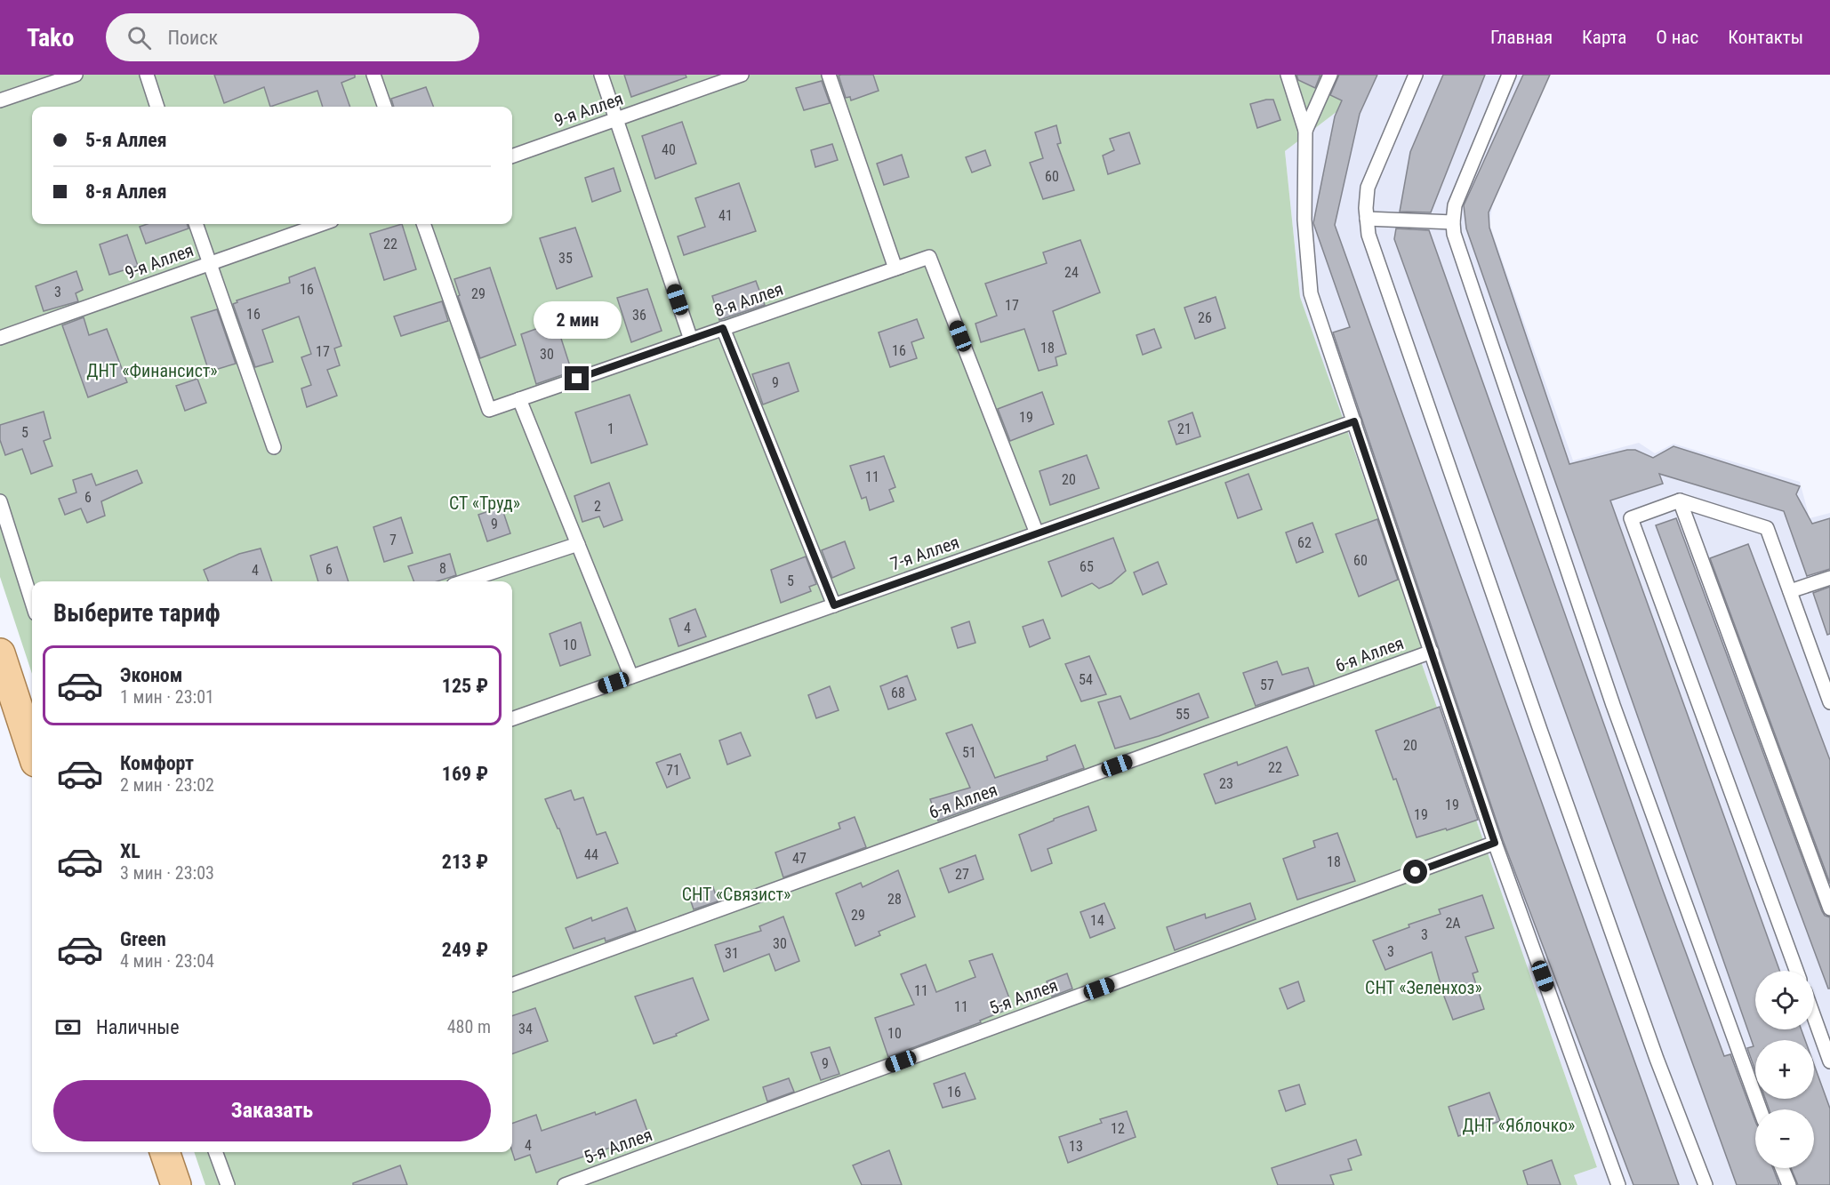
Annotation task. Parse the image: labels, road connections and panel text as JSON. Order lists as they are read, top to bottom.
{
  "streets": {
    "lane": [
      "9-я Аллея",
      "8-я Аллея",
      "7-я Аллея",
      "6-я Аллея",
      "5-я Аллея"
    ]
  },
  "crossings": [
    ["8-я Аллея", "7-я Аллея"]
  ],
  "parks": [
    "ДНТ «Финансист»",
    "СТ «Труд»",
    "СНТ «Связист»",
    "СНТ «Зеленхоз»",
    "ДНТ «Яблочко»"
  ],
  "house_numbers": [
    "40",
    "60",
    "41",
    "22",
    "35",
    "24",
    "16",
    "3",
    "29",
    "17",
    "16",
    "36",
    "26",
    "18",
    "16",
    "17",
    "30",
    "9",
    "19",
    "1",
    "21",
    "5",
    "11",
    "20",
    "6",
    "2",
    "9",
    "7",
    "62",
    "60",
    "65",
    "8",
    "6",
    "4",
    "5",
    "4",
    "10",
    "54",
    "57",
    "68",
    "55",
    "20",
    "51",
    "22",
    "71",
    "23",
    "19",
    "19",
    "44",
    "47",
    "18",
    "27",
    "28",
    "29",
    "14",
    "2А",
    "3",
    "30",
    "3",
    "31",
    "11",
    "11",
    "34",
    "10",
    "9",
    "16",
    "12",
    "4",
    "13"
  ],
  "page": {
    "header": "Tako",
    "search": "Поиск",
    "nav": [
      "Главная",
      "Карта",
      "О нас",
      "Контакты"
    ],
    "banner": ["5-я Аллея", "8-я Аллея"],
    "bubble": "2 мин",
    "heading": "Выберите тариф",
    "list": [
      {
        "name": "Эконом",
        "note": "1 мин · 23:01",
        "value": "125 ₽"
      },
      {
        "name": "Комфорт",
        "note": "2 мин · 23:02",
        "value": "169 ₽"
      },
      {
        "name": "XL",
        "note": "3 мин · 23:03",
        "value": "213 ₽"
      },
      {
        "name": "Green",
        "note": "4 мин · 23:04",
        "value": "249 ₽"
      }
    ],
    "map_buttons": ["+", "−"],
    "pay": ["Наличные", "480 m"],
    "buttons": "Заказать"
  }
}
